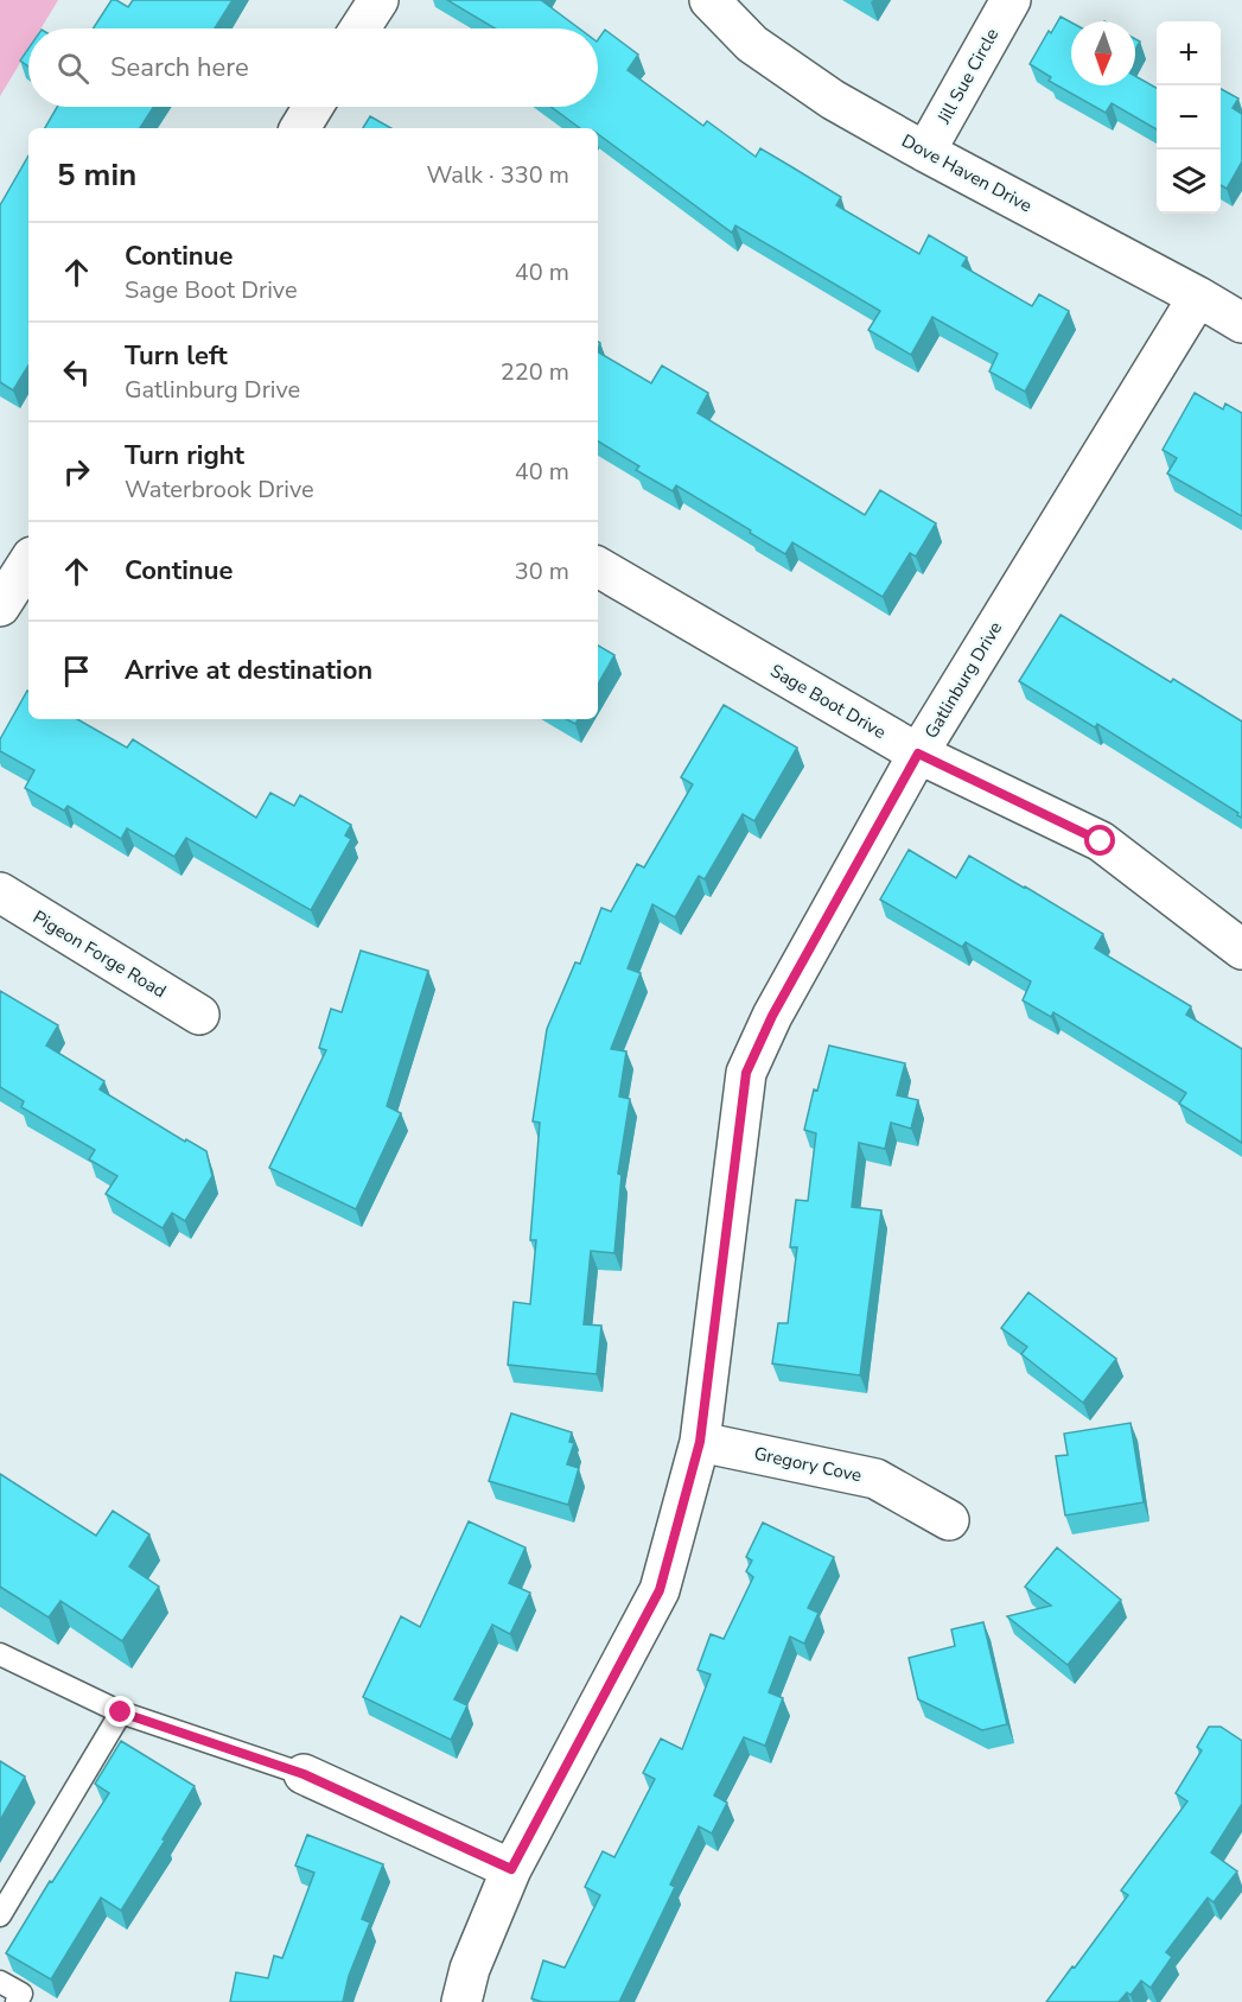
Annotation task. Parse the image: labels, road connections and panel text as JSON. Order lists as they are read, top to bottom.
{
  "streets": {
    "street": [
      "Jill Sue Circle",
      "Dove Haven Drive",
      "Gatlinburg Drive",
      "Sage Boot Drive",
      "Pigeon Forge Road",
      "Gregory Cove"
    ]
  },
  "crossings": [
    ["Jill Sue Circle", "Dove Haven Drive"],
    ["Dove Haven Drive", "Gatlinburg Drive"],
    ["Gatlinburg Drive", "Sage Boot Drive"],
    ["Gatlinburg Drive", "Gregory Cove"]
  ],
  "north": "bottom",
  "page": {
    "map_buttons": ["+", "−"],
    "search": "Search here",
    "heading": ["5 min", "Walk · 330 m"],
    "list": [
      ["Continue", "Sage Boot Drive", "40 m"],
      ["Turn left", "Gatlinburg Drive", "220 m"],
      ["Turn right", "Waterbrook Drive", "40 m"],
      ["Continue", "30 m"],
      "Arrive at destination"
    ]
  }
}
